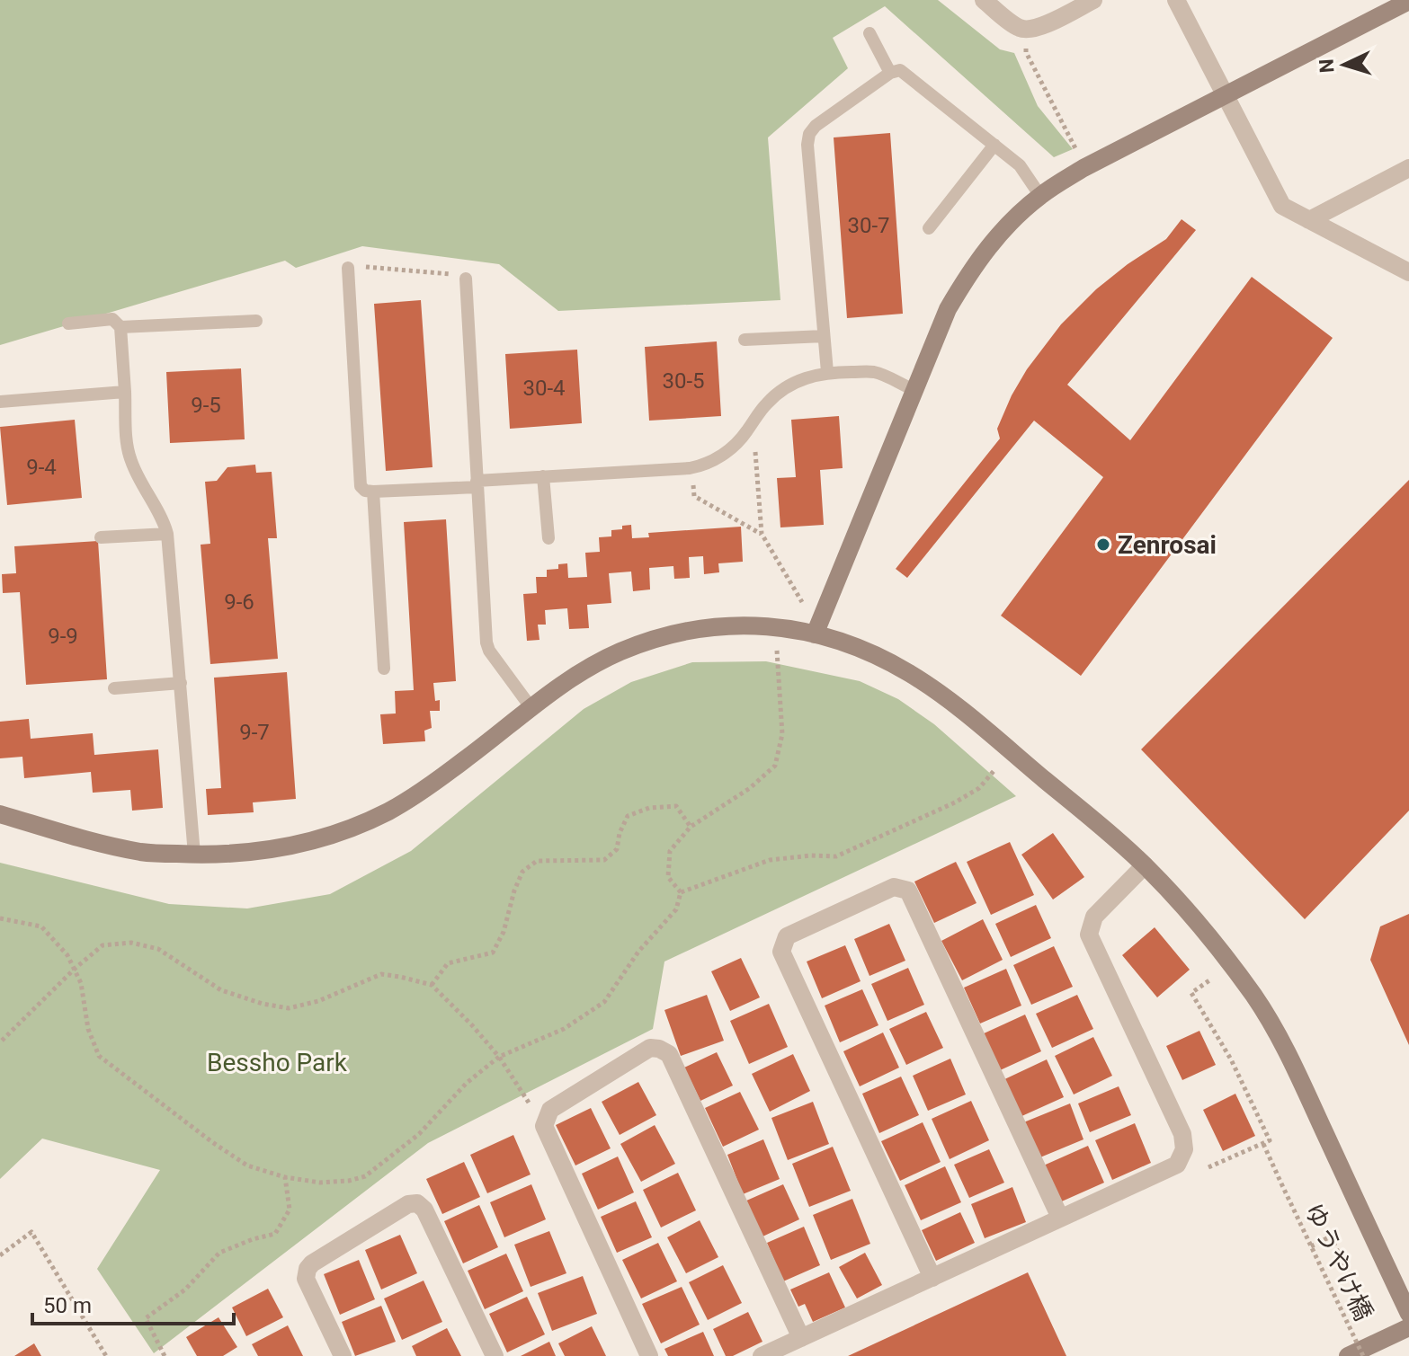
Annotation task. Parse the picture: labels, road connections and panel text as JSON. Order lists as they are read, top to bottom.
{
  "streets": {
    "path": ["ゆうやけ橋"]
  },
  "parks": ["Bessho Park"],
  "places": ["Zenrosai"],
  "house_numbers": [
    "30-7",
    "30-5",
    "30-4",
    "9-5",
    "9-4",
    "9-6",
    "9-9",
    "9-7"
  ],
  "scale_bar": "50 m",
  "north": "left"
}
